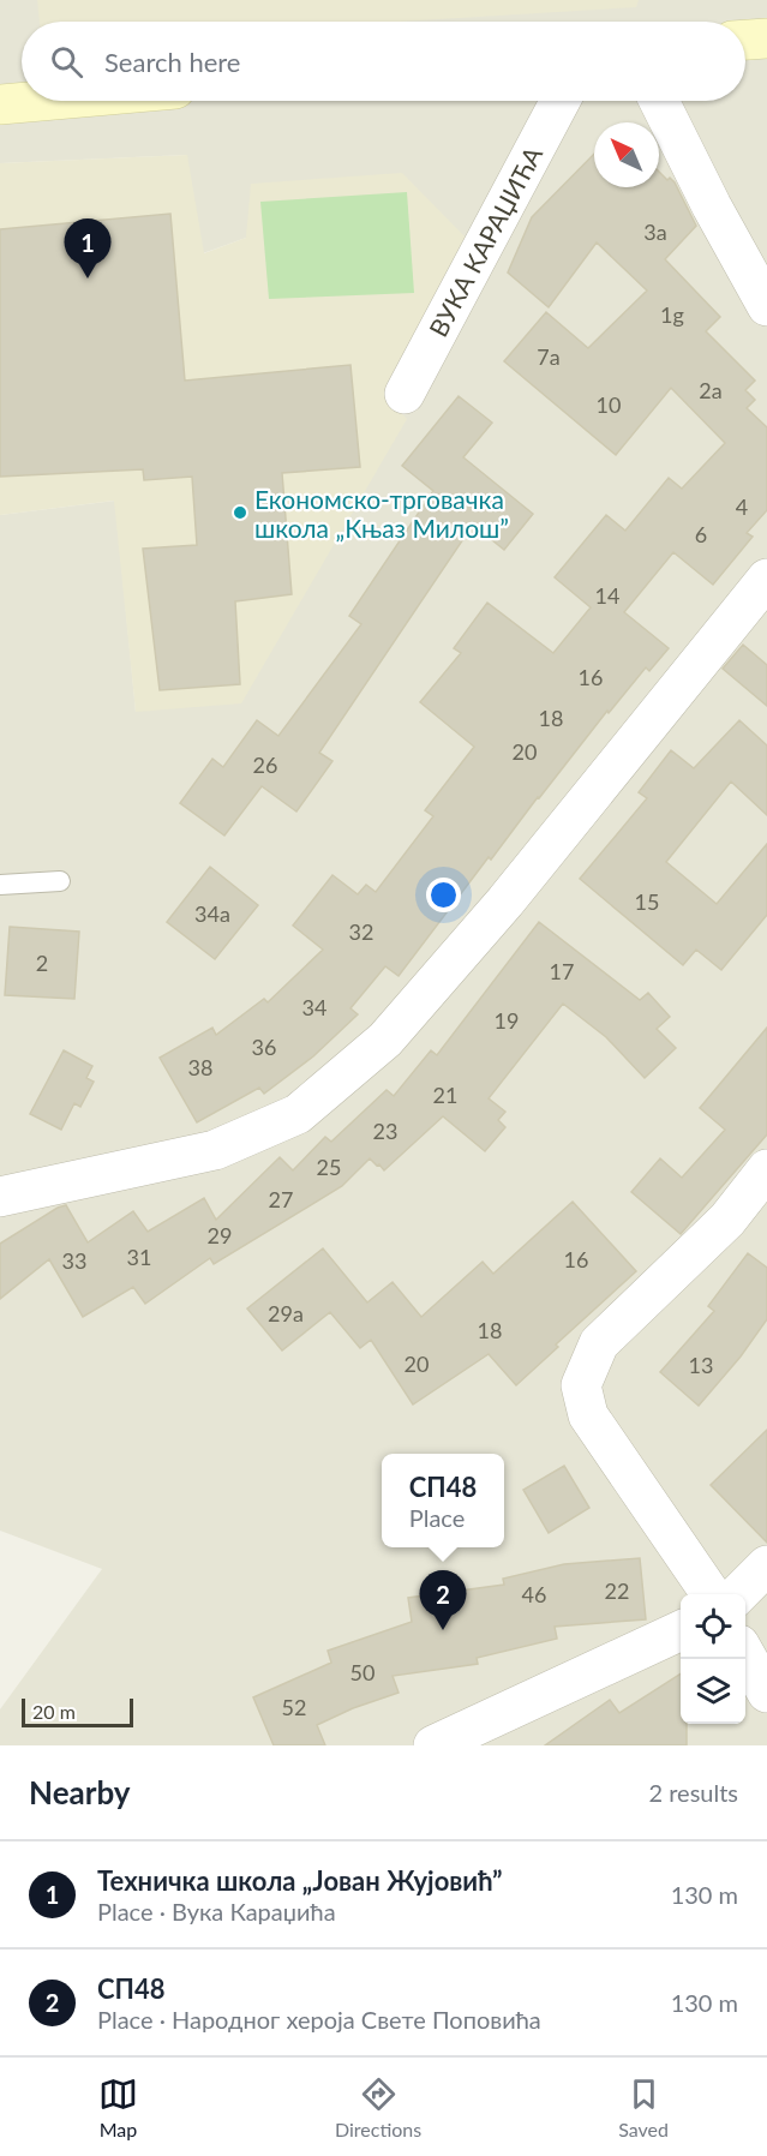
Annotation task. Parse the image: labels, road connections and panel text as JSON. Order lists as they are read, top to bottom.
{
  "streets": {
    "street": ["ВУКА КАРАЏИЋА"]
  },
  "places": ["Економско-трговачка школа „Књаз Милош”"],
  "house_numbers": [
    "3a",
    "1g",
    "7a",
    "2a",
    "10",
    "4",
    "6",
    "14",
    "16",
    "18",
    "20",
    "26",
    "15",
    "34a",
    "32",
    "2",
    "17",
    "34",
    "19",
    "36",
    "38",
    "21",
    "23",
    "25",
    "27",
    "29",
    "31",
    "16",
    "33",
    "29a",
    "18",
    "20",
    "13",
    "22",
    "46",
    "50",
    "52"
  ],
  "scale_bar": "20 m",
  "north": "top left",
  "page": {
    "search": "Search here",
    "pins": ["1", "2"],
    "popup": ["СП48", "Place"],
    "scale": "20 m",
    "heading": ["Nearby", "2 results"],
    "list": [
      {
        "mark": "1",
        "name": "Техничка школа „Јован Жујовић”",
        "note": "Place · Вука Караџића",
        "value": "130 m"
      },
      {
        "mark": "2",
        "name": "СП48",
        "note": "Place · Народног хероја Свете Поповића",
        "value": "130 m"
      }
    ],
    "nav": ["Map", "Directions", "Saved"]
  }
}
